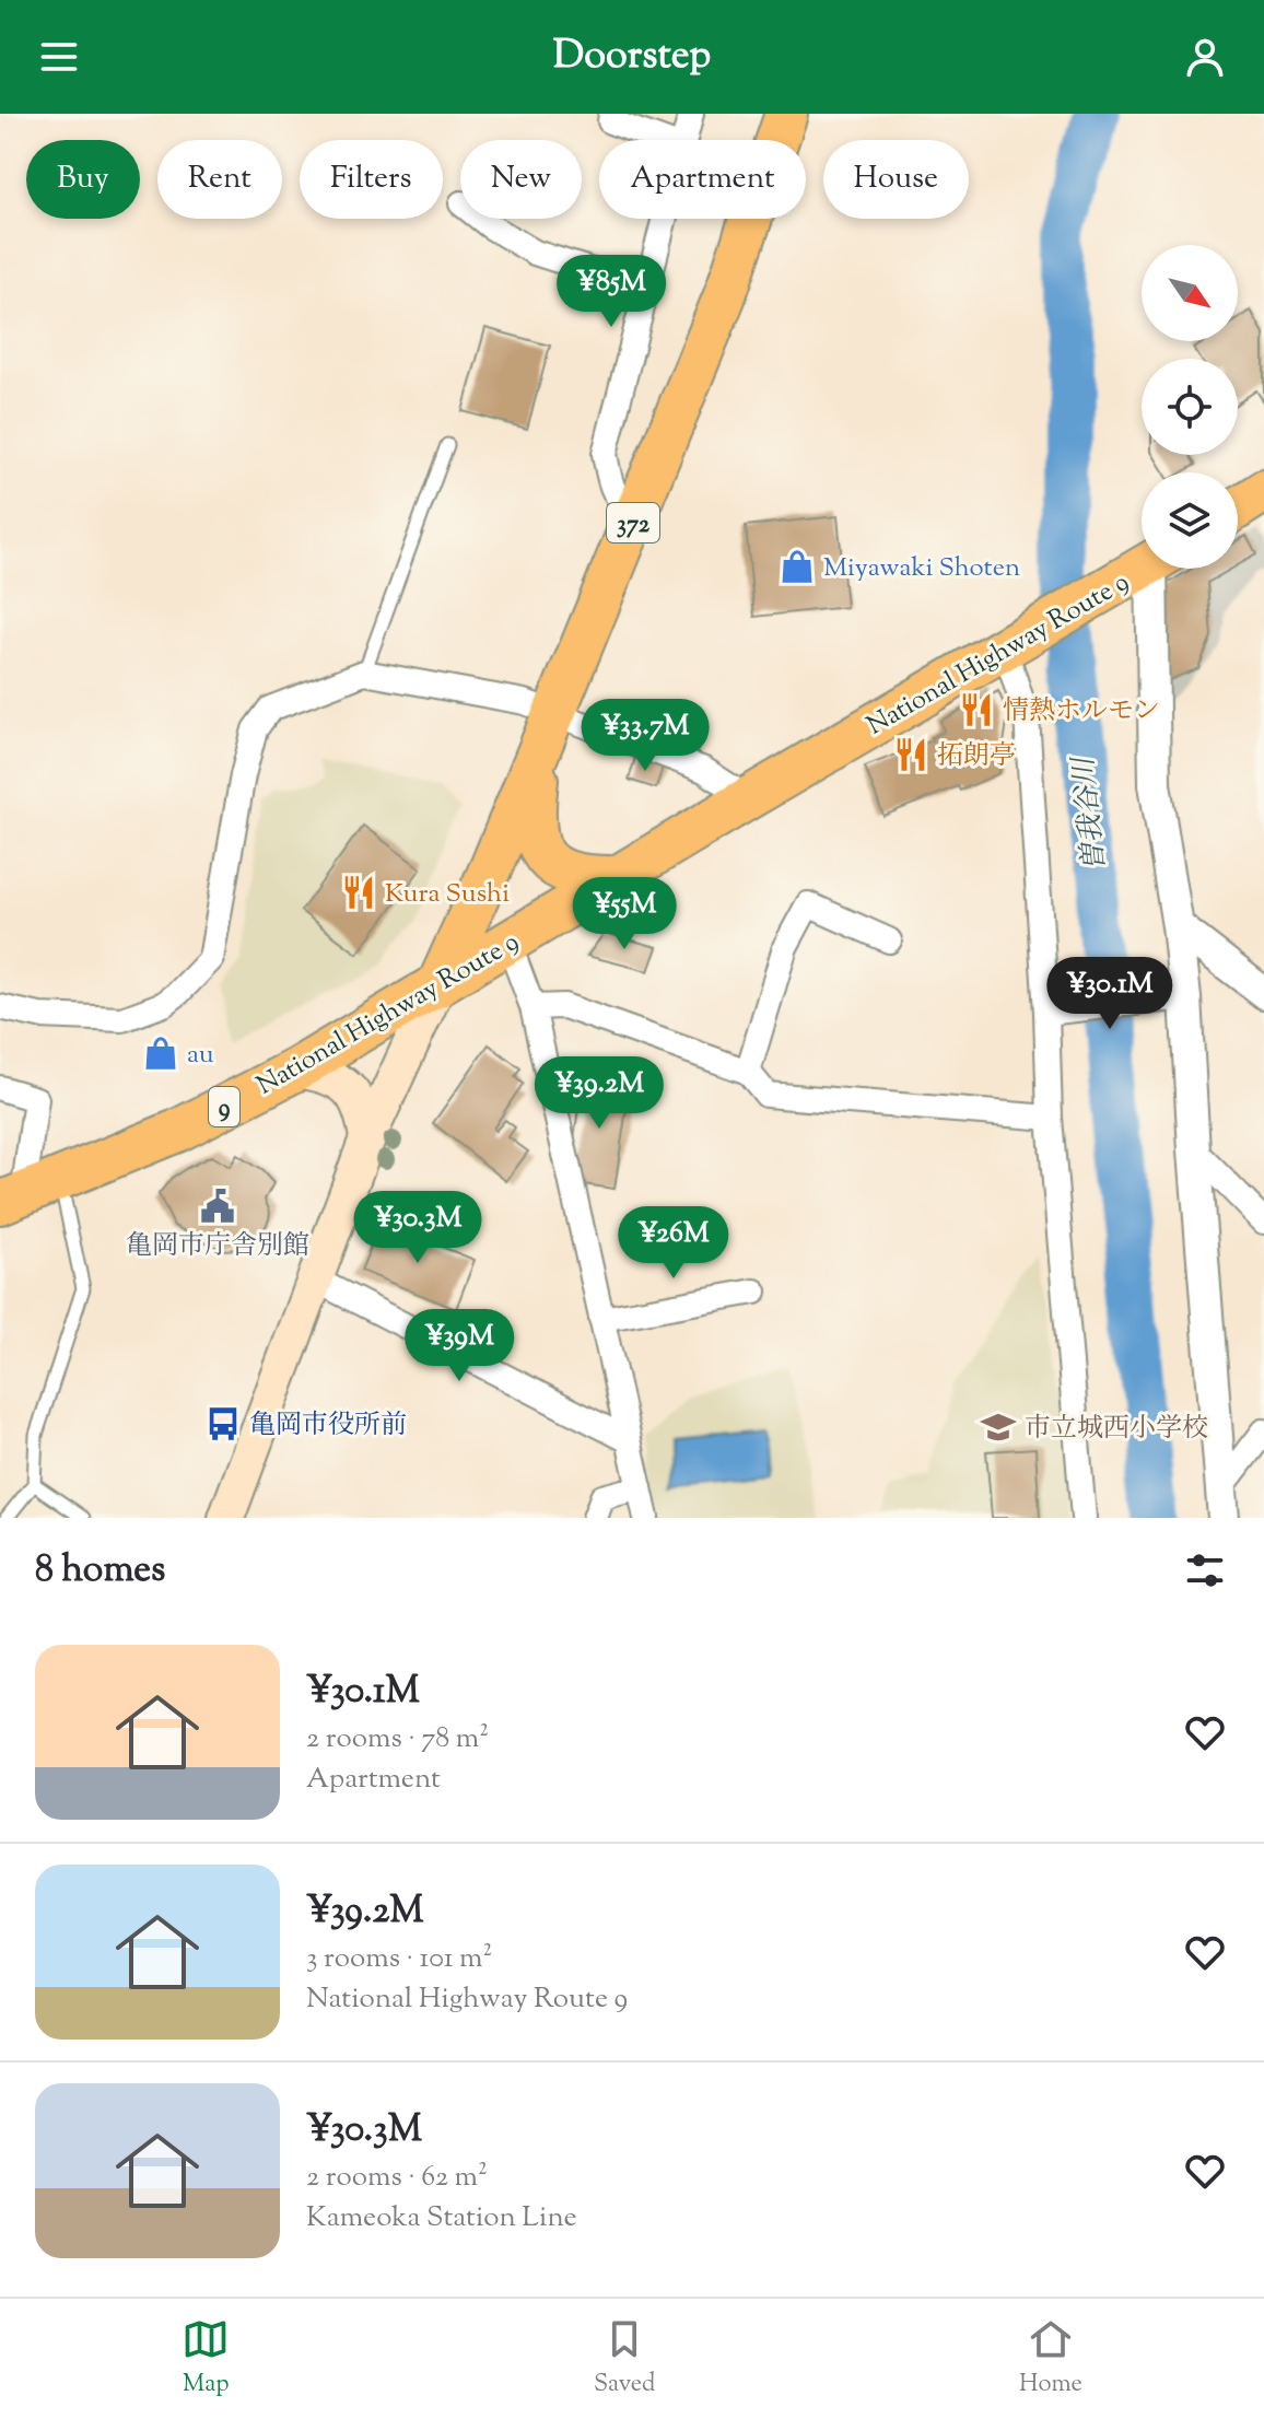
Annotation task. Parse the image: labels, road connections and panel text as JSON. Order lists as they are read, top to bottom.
{
  "streets": {
    "highway": ["372", "National Highway Route 9", "9"]
  },
  "crossings": [
    ["372", "National Highway Route 9"]
  ],
  "water": ["曽我谷川"],
  "places": {
    "shop": ["Miyawaki Shoten", "au"],
    "restaurant": ["情熱ホルモン", "拓朗亭", "Kura Sushi"],
    "public building": ["亀岡市庁舎別館"],
    "bus stop": ["亀岡市役所前"],
    "school or university": ["市立城西小学校"]
  },
  "north": "bottom right",
  "page": {
    "header": "Doorstep",
    "chip": [
      "Buy",
      "Rent",
      "Filters",
      "New",
      "Apartment",
      "House"
    ],
    "price": [
      "¥85M",
      "¥33.7M",
      "¥55M",
      "¥30.1M",
      "¥39.2M",
      "¥30.3M",
      "¥26M",
      "¥39M"
    ],
    "heading": "8 homes",
    "list": [
      {
        "name": "¥30.1M",
        "note": "2 rooms · 78 m² · Apartment"
      },
      {
        "name": "¥39.2M",
        "note": "3 rooms · 101 m² · National Highway Route 9"
      },
      {
        "name": "¥30.3M",
        "note": "2 rooms · 62 m² · Kameoka Station Line"
      }
    ],
    "tabs": ["Map", "Saved", "Home"]
  }
}
